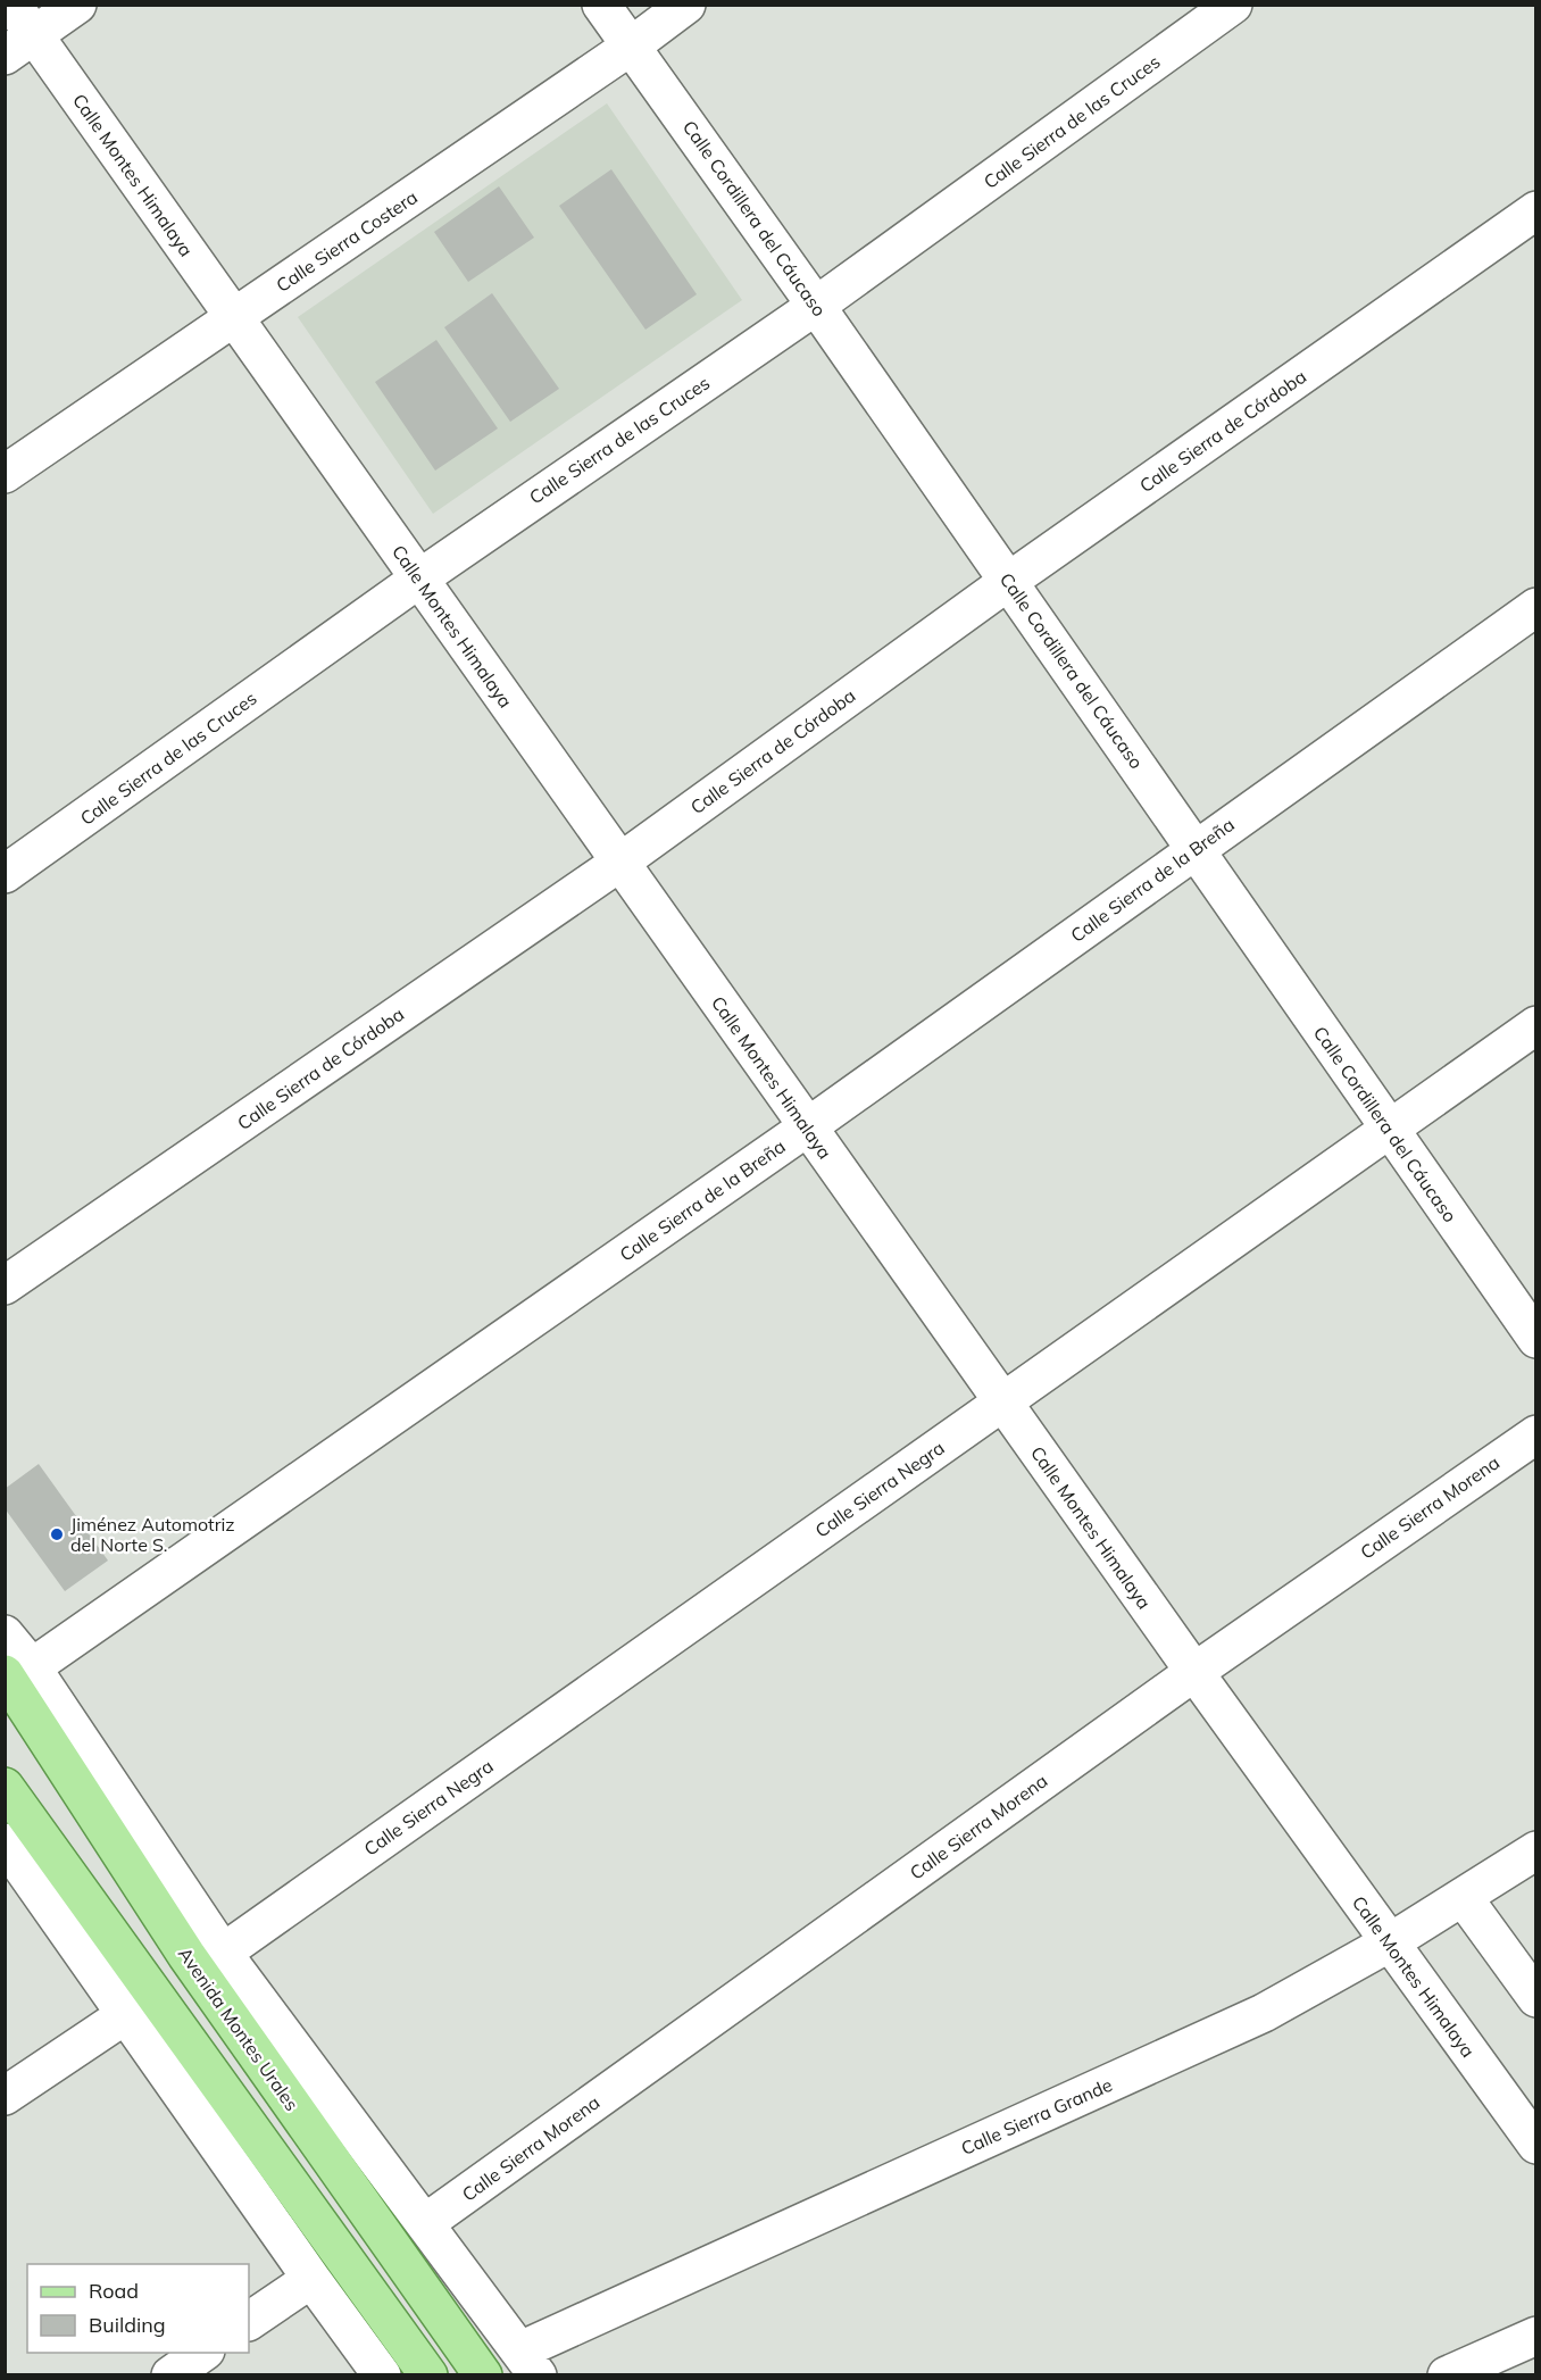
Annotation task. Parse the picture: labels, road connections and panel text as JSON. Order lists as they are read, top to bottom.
{
  "streets": {
    "main road": ["Avenida Montes Urales"],
    "street": [
      "Calle Sierra de las Cruces",
      "Calle Montes Himalaya",
      "Calle Cordillera del Cáucaso",
      "Calle Sierra Costera",
      "Calle Sierra de Córdoba",
      "Calle Sierra de la Breña",
      "Calle Sierra Negra",
      "Calle Sierra Morena",
      "Calle Sierra Grande"
    ]
  },
  "crossings": [
    ["Calle Sierra de las Cruces", "Calle Montes Himalaya"],
    ["Calle Sierra de las Cruces", "Calle Cordillera del Cáucaso"],
    ["Calle Montes Himalaya", "Calle Sierra Costera"],
    ["Calle Montes Himalaya", "Calle Sierra de Córdoba"],
    ["Calle Montes Himalaya", "Calle Sierra de la Breña"],
    ["Calle Montes Himalaya", "Calle Sierra Negra"],
    ["Calle Montes Himalaya", "Calle Sierra Morena"],
    ["Calle Montes Himalaya", "Calle Sierra Grande"],
    ["Calle Cordillera del Cáucaso", "Calle Sierra Costera"],
    ["Calle Cordillera del Cáucaso", "Calle Sierra de Córdoba"],
    ["Calle Cordillera del Cáucaso", "Calle Sierra de la Breña"],
    ["Calle Cordillera del Cáucaso", "Calle Sierra Negra"],
    ["Calle Sierra de la Breña", "Avenida Montes Urales"]
  ],
  "places": ["Jiménez Automotriz del Norte S."],
  "legend": ["Road", "Building"]
}
